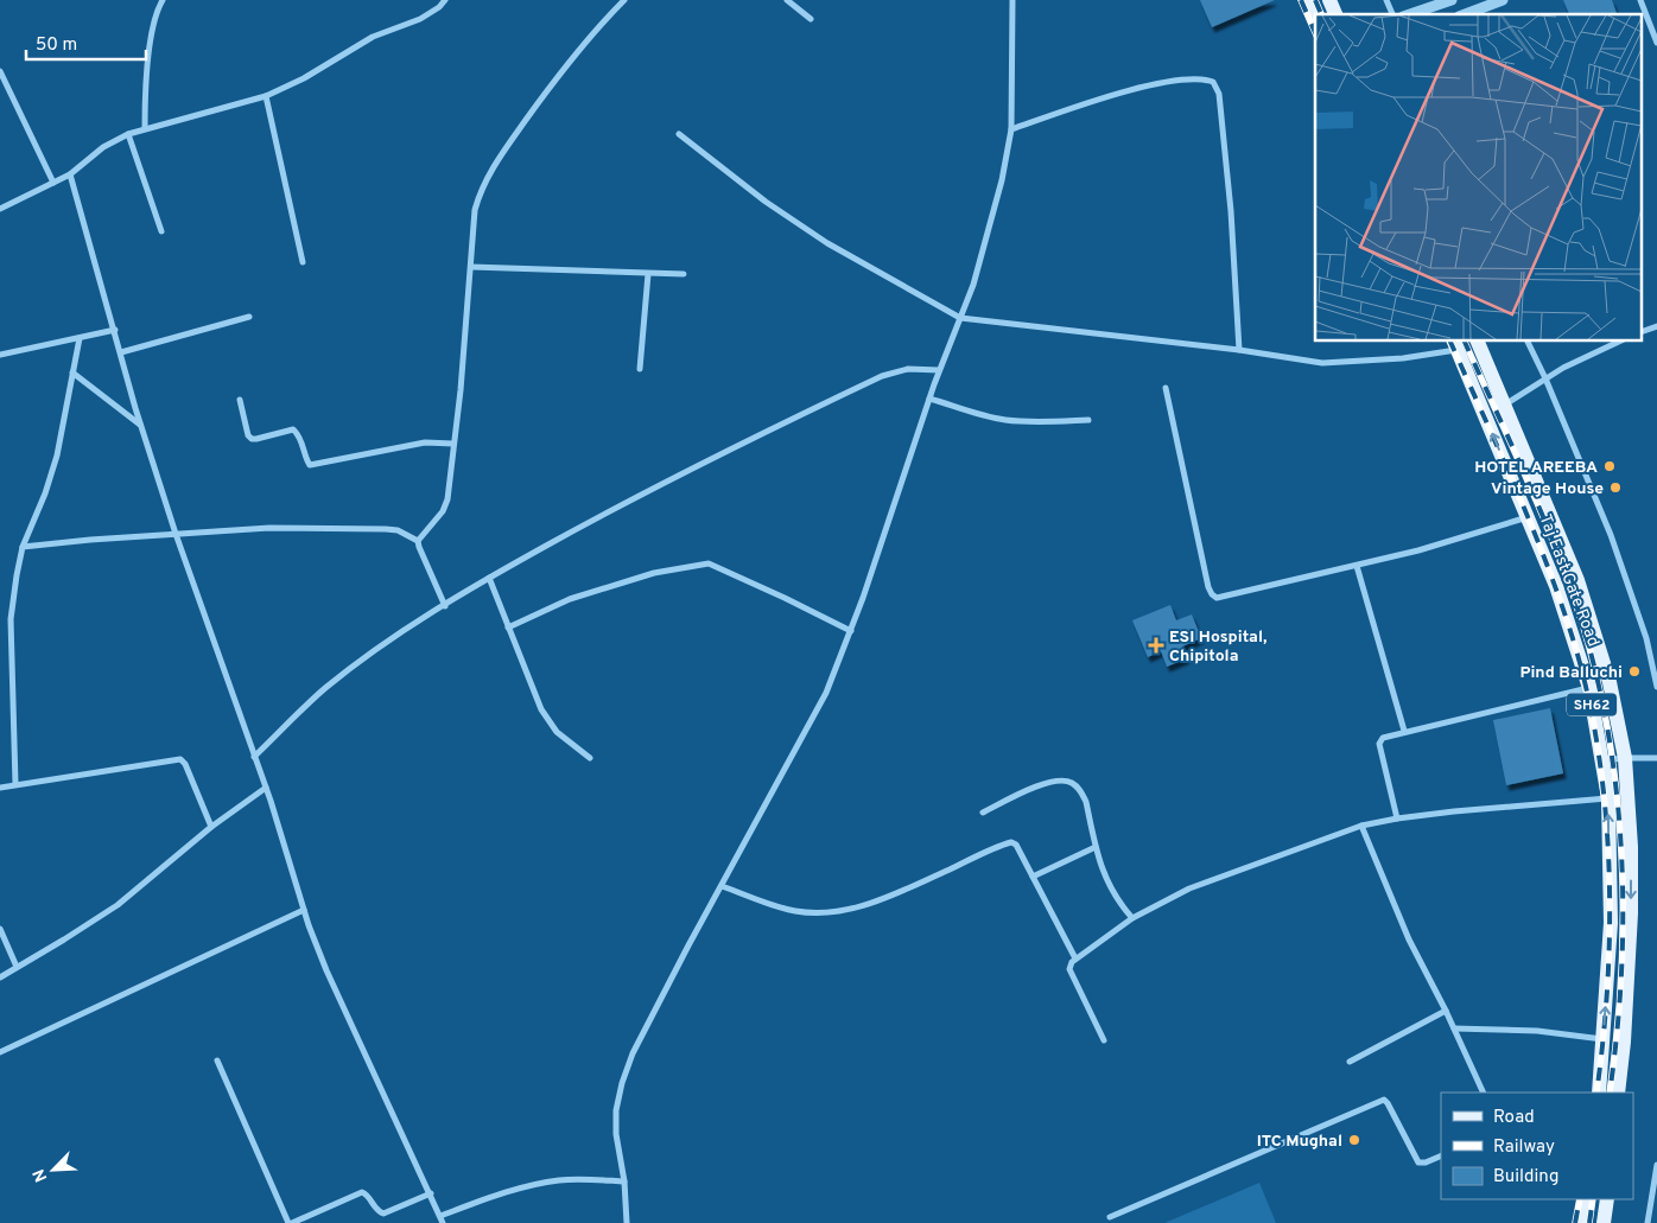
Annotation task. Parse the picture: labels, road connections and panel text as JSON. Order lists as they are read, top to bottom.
{
  "streets": {
    "main road": ["Taj East Gate Road", "SH62"]
  },
  "places": {
    "other": [
      "HOTEL AREEBA",
      "Vintage House",
      "Pind Balluchi",
      "ITC Mughal"
    ],
    "health": ["ESI Hospital, Chipitola"]
  },
  "legend": ["Road", "Railway", "Building"],
  "scale_bar": "50 m",
  "north": "bottom left"
}
